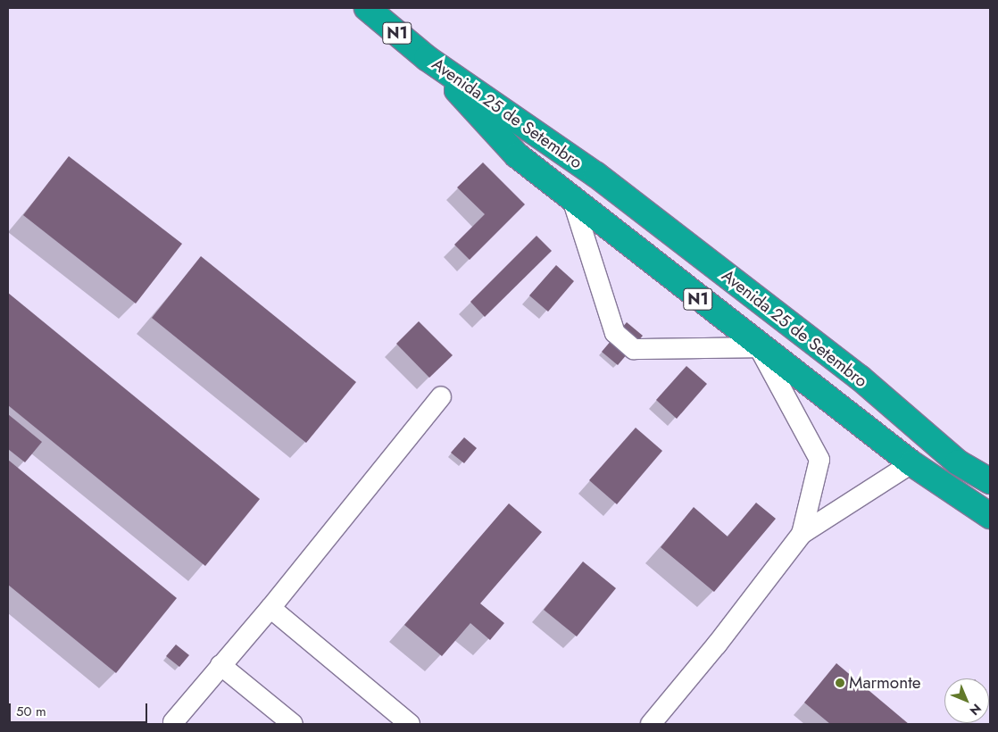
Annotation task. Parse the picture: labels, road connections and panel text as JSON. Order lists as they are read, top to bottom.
{
  "streets": {
    "highway": ["N1", "Avenida 25 de Setembro"]
  },
  "crossings": [
    ["N1", "Avenida 25 de Setembro"]
  ],
  "places": ["Marmonte"],
  "scale_bar": "50 m",
  "north": "bottom right"
}
